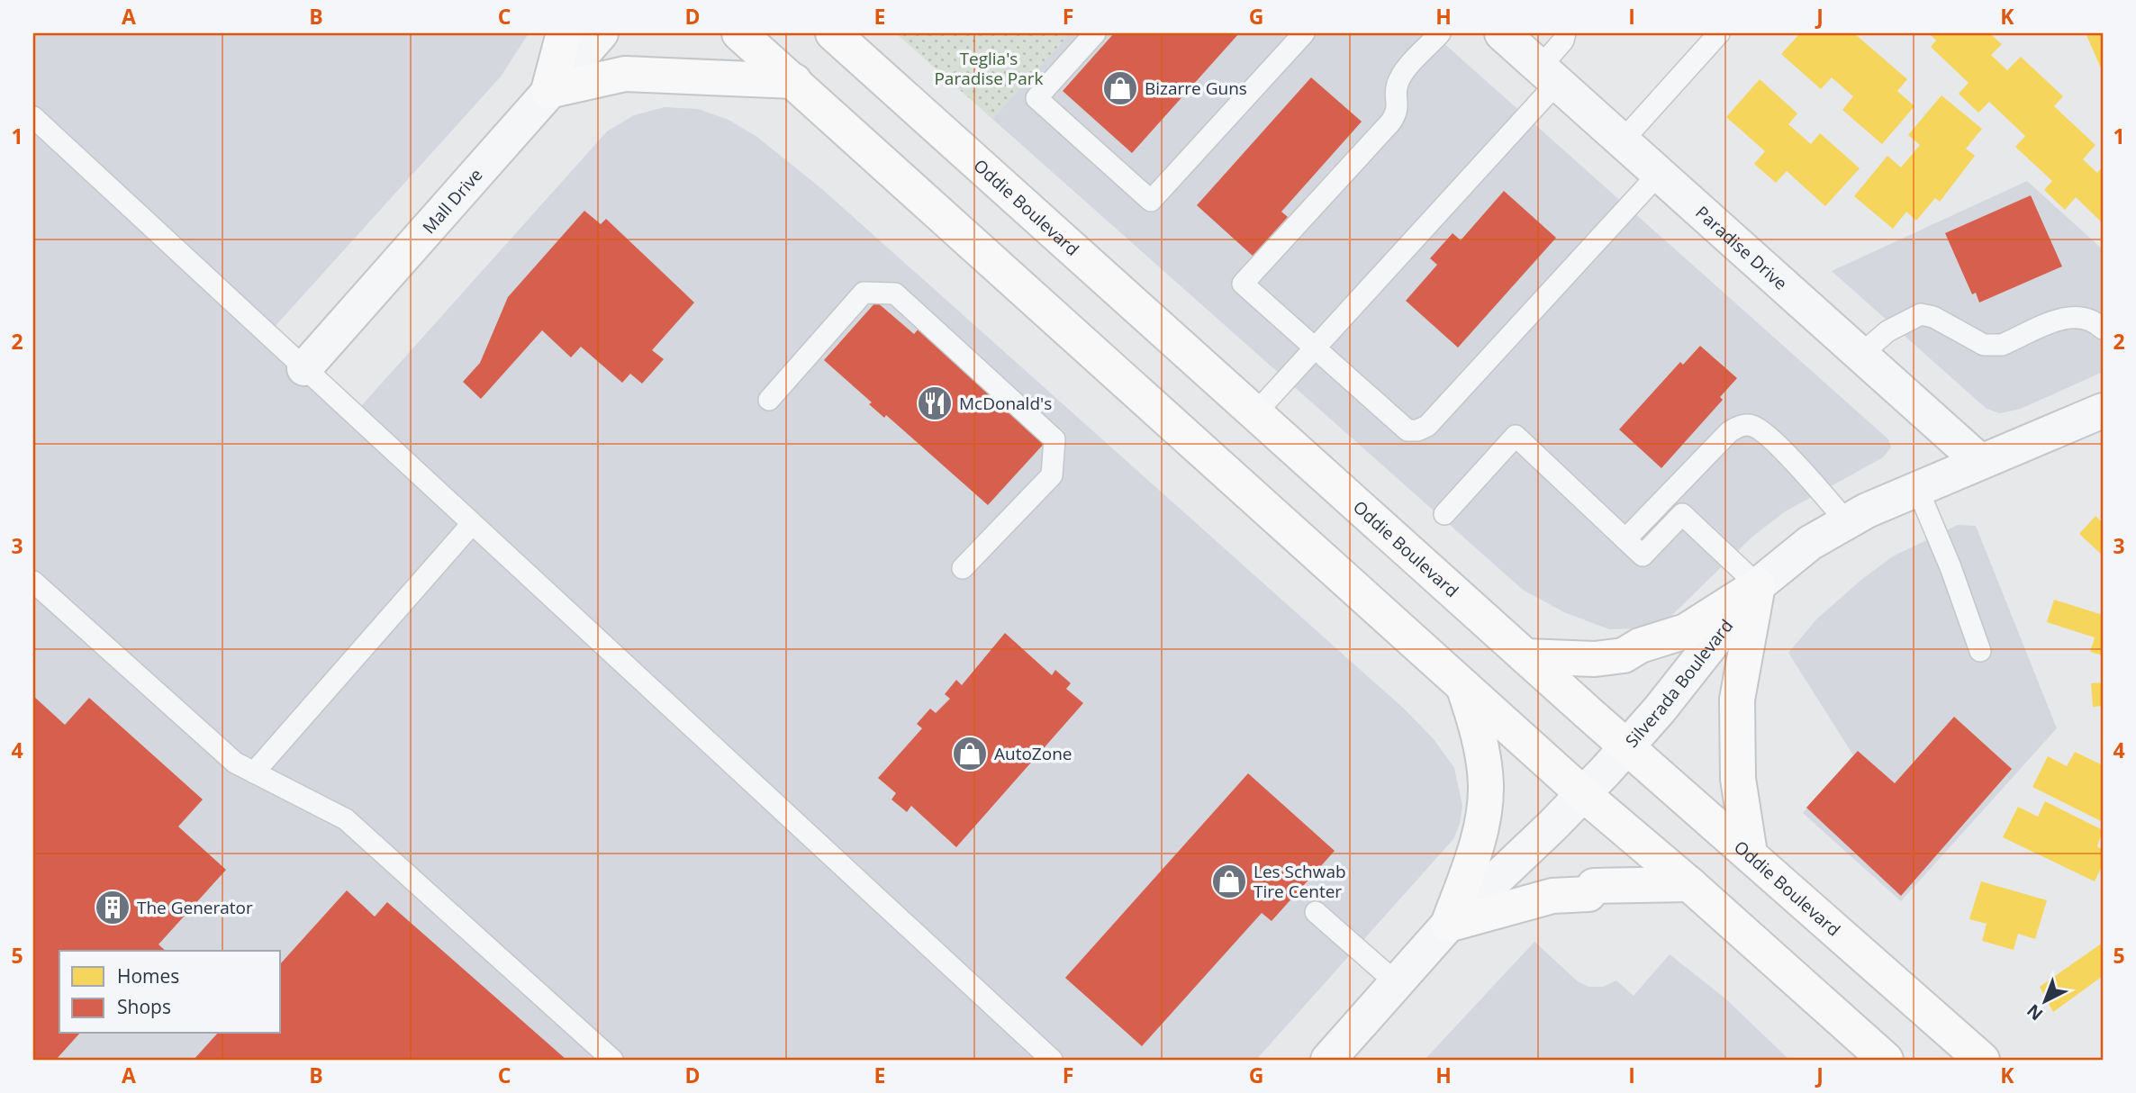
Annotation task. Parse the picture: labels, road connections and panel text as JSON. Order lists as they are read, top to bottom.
{
  "streets": {
    "main road": ["Oddie Boulevard"],
    "street": ["Mall Drive", "Paradise Drive", "Silverada Boulevard"]
  },
  "crossings": [
    ["Oddie Boulevard", "Silverada Boulevard"],
    ["Paradise Drive", "Silverada Boulevard"]
  ],
  "parks": ["Teglia's Paradise Park"],
  "places": {
    "shop": ["Bizarre Guns", "AutoZone", "Les Schwab Tire Center"],
    "restaurant": ["McDonald's"],
    "building": ["The Generator"]
  },
  "legend": ["Homes", "Shops"],
  "north": "bottom left",
  "grid": {
    "columns": [
      "A",
      "B",
      "C",
      "D",
      "E",
      "F",
      "G",
      "H",
      "I",
      "J",
      "K"
    ],
    "rows": [
      "1",
      "2",
      "3",
      "4",
      "5"
    ]
  }
}
